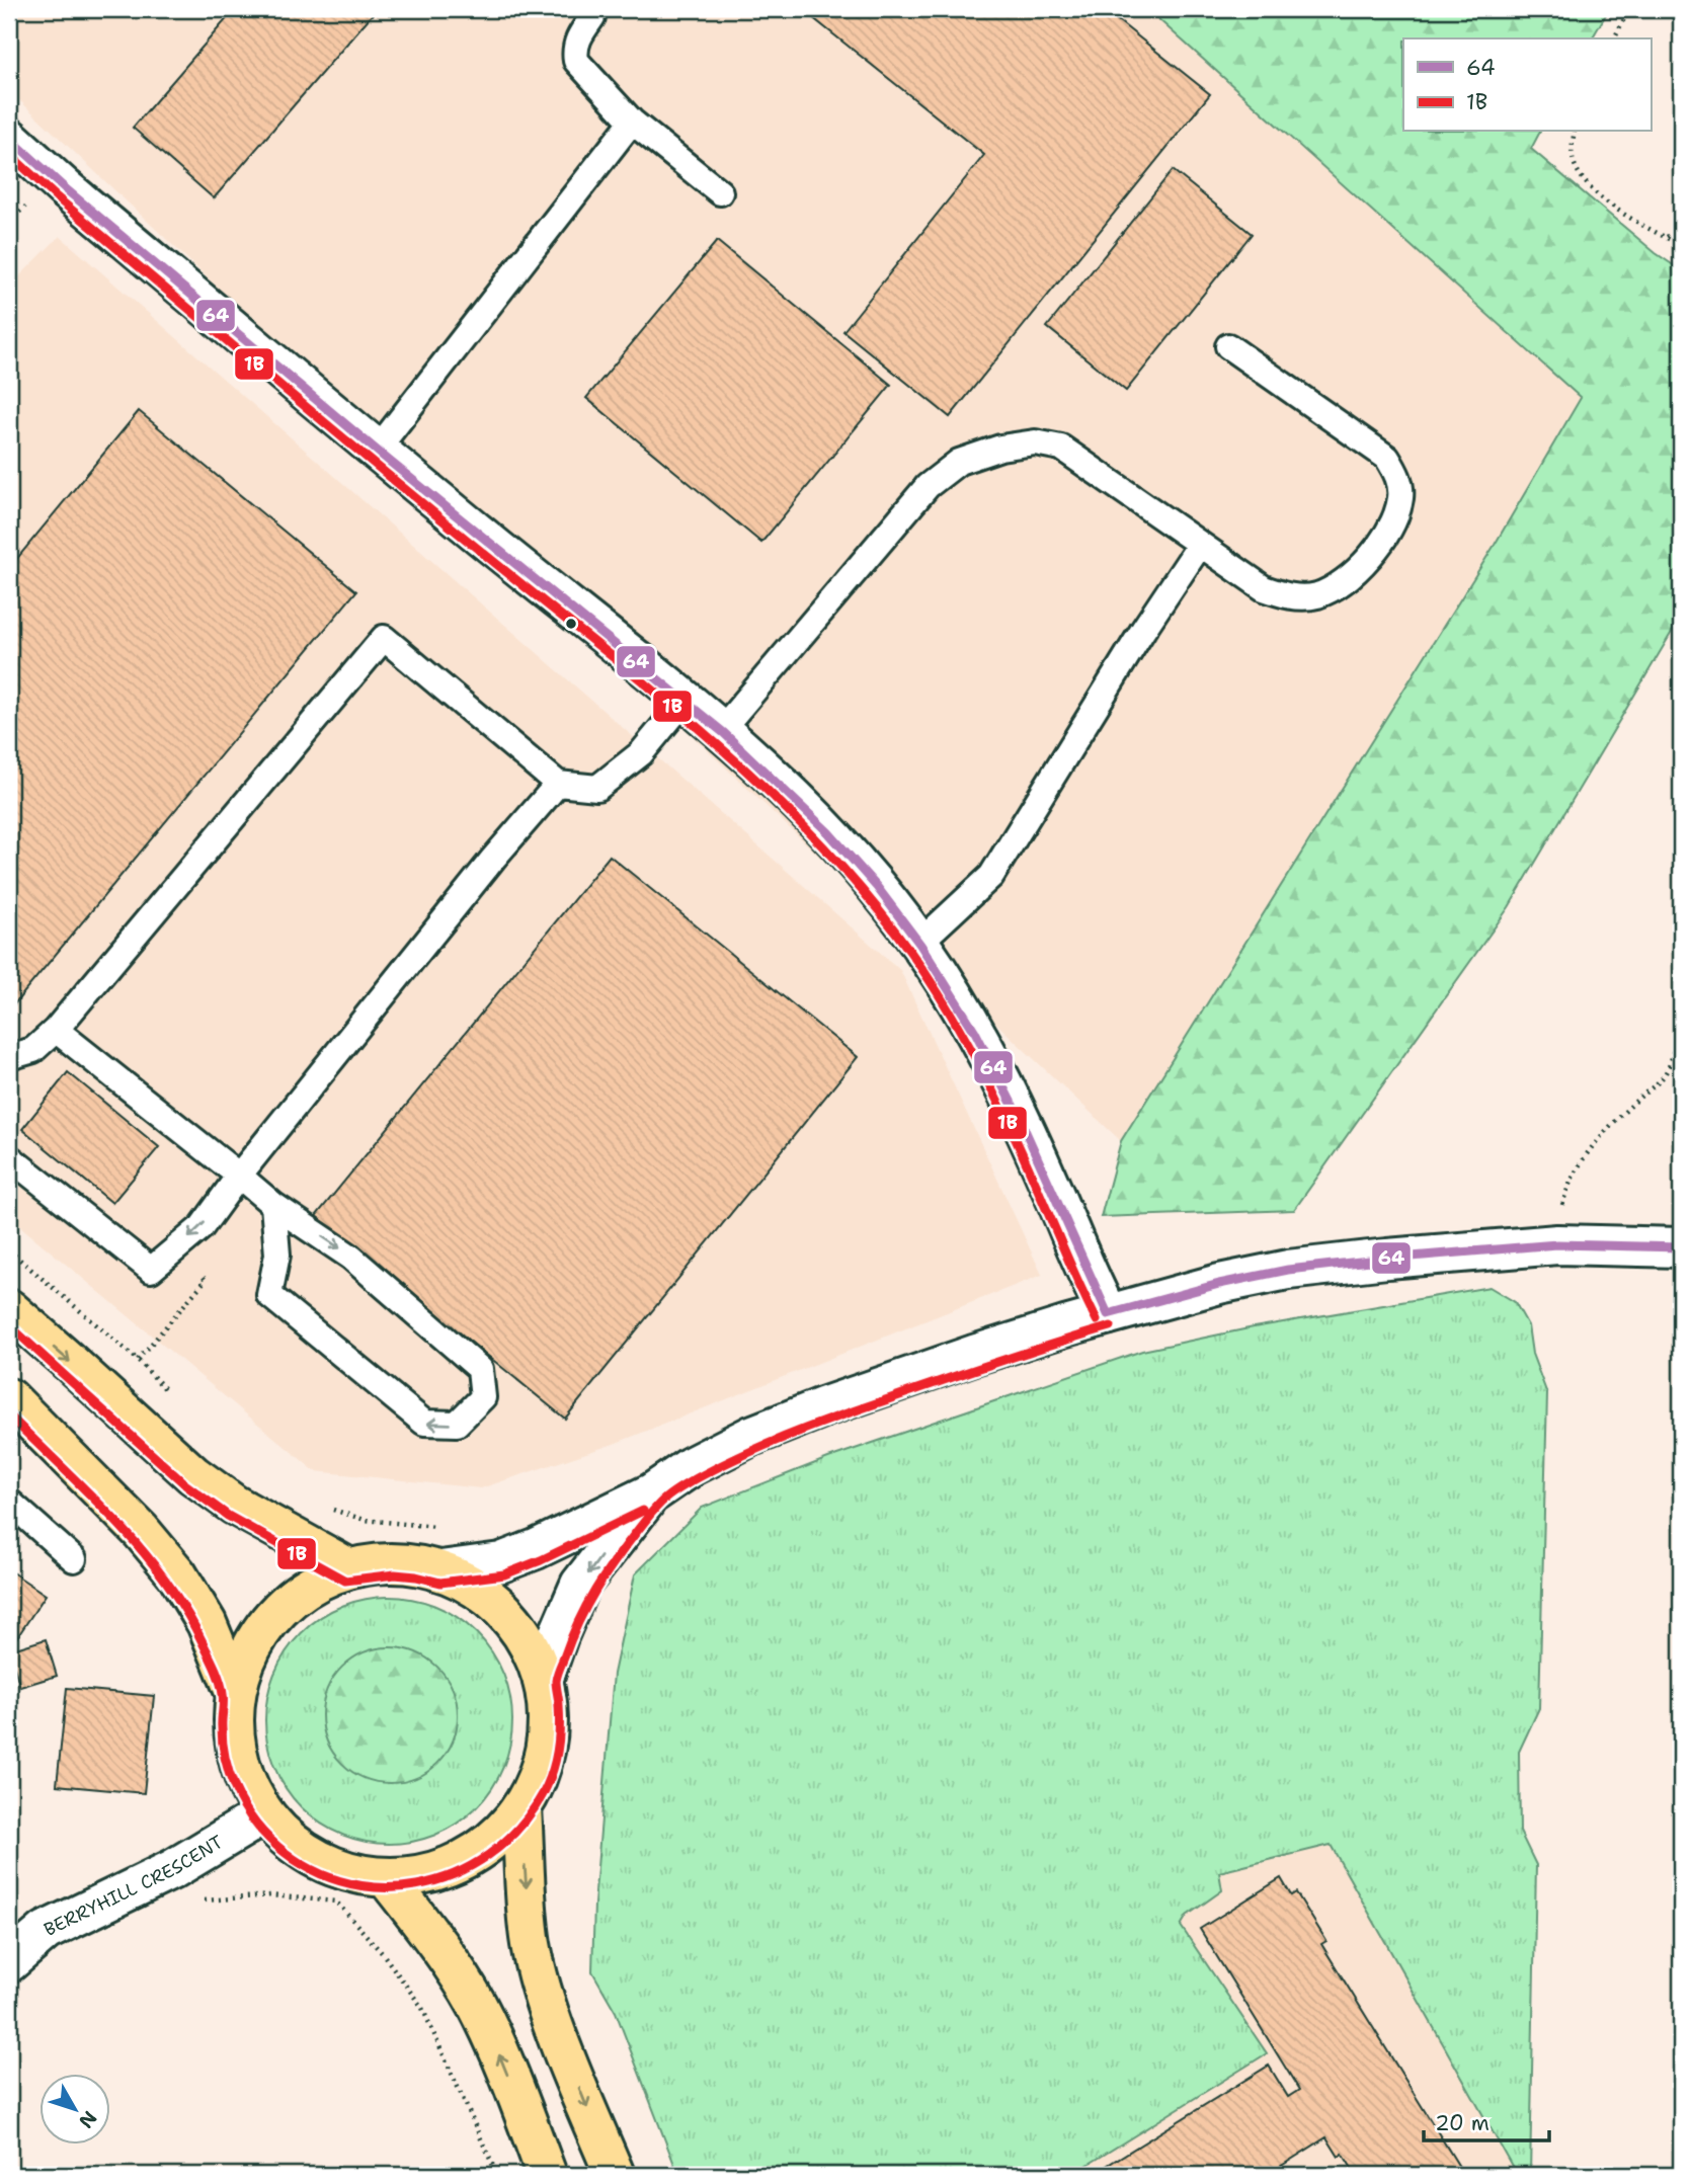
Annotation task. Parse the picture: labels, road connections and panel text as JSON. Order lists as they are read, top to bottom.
{
  "streets": {
    "street": ["BERRYHILL CRESCENT"]
  },
  "lines": ["transit line 64", "transit line 1B"],
  "legend": ["64", "1B"],
  "scale_bar": "20 m",
  "north": "bottom right"
}
